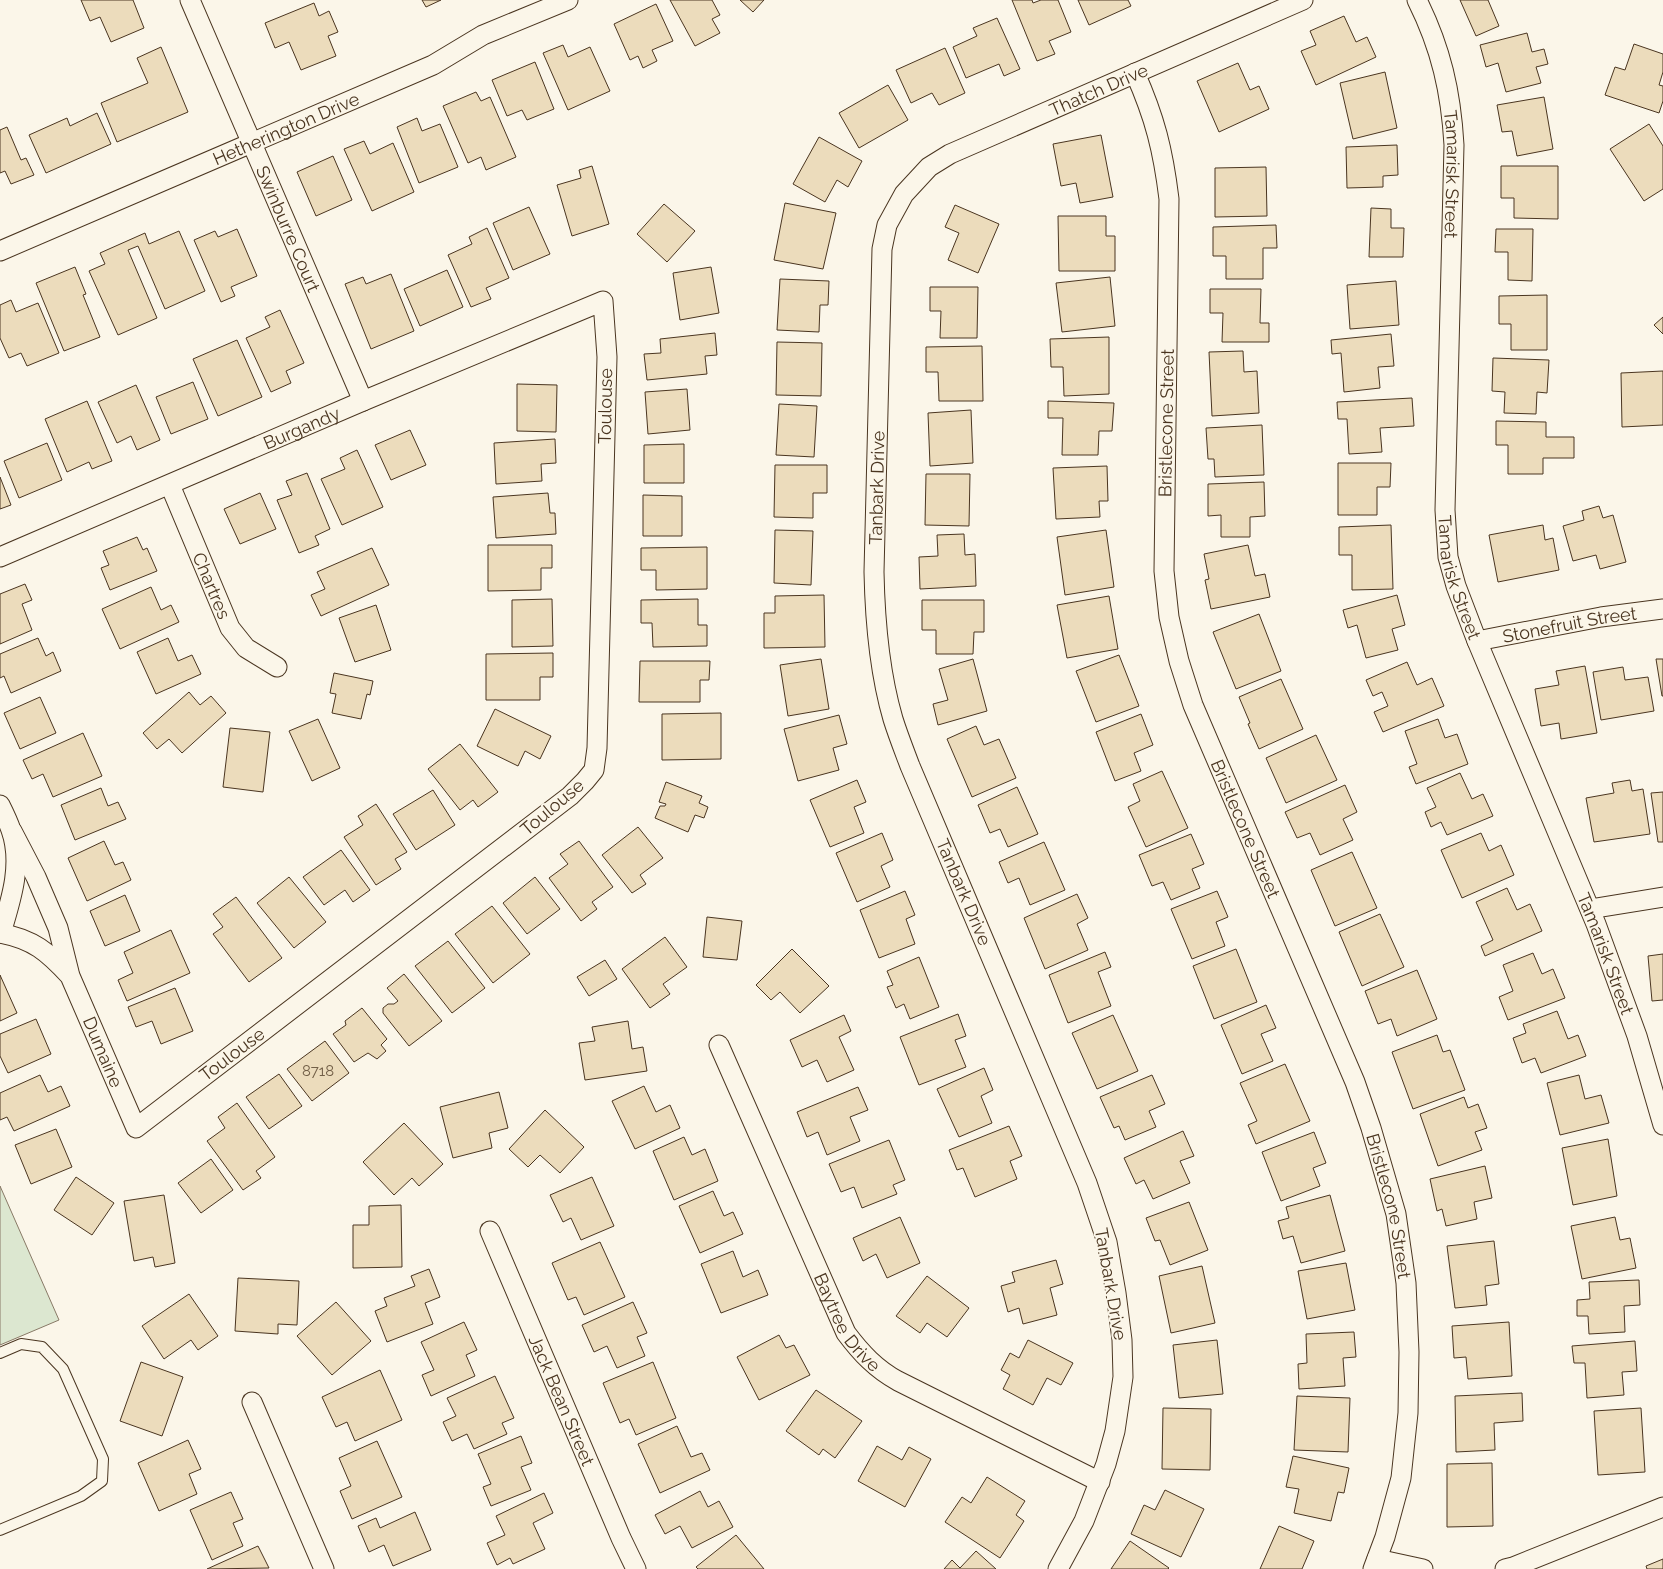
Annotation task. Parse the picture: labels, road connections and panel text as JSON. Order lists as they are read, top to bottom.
{
  "streets": {
    "street": [
      "Thatch Drive",
      "Hetherington Drive",
      "Tamarisk Street",
      "Swinburre Court",
      "Toulouse",
      "Bristlecone Street",
      "Burgandy",
      "Tanbark Drive",
      "Chartres",
      "Stonefruit Street",
      "Dumaine",
      "Baytree Drive",
      "Jack Bean Street"
    ]
  },
  "crossings": [
    ["Thatch Drive", "Bristlecone Street"],
    ["Thatch Drive", "Tanbark Drive"],
    ["Hetherington Drive", "Swinburre Court"],
    ["Tamarisk Street", "Stonefruit Street"],
    ["Swinburre Court", "Burgandy"],
    ["Toulouse", "Burgandy"],
    ["Toulouse", "Dumaine"],
    ["Burgandy", "Chartres"],
    ["Tanbark Drive", "Baytree Drive"]
  ],
  "house_numbers": ["8718"]
}
